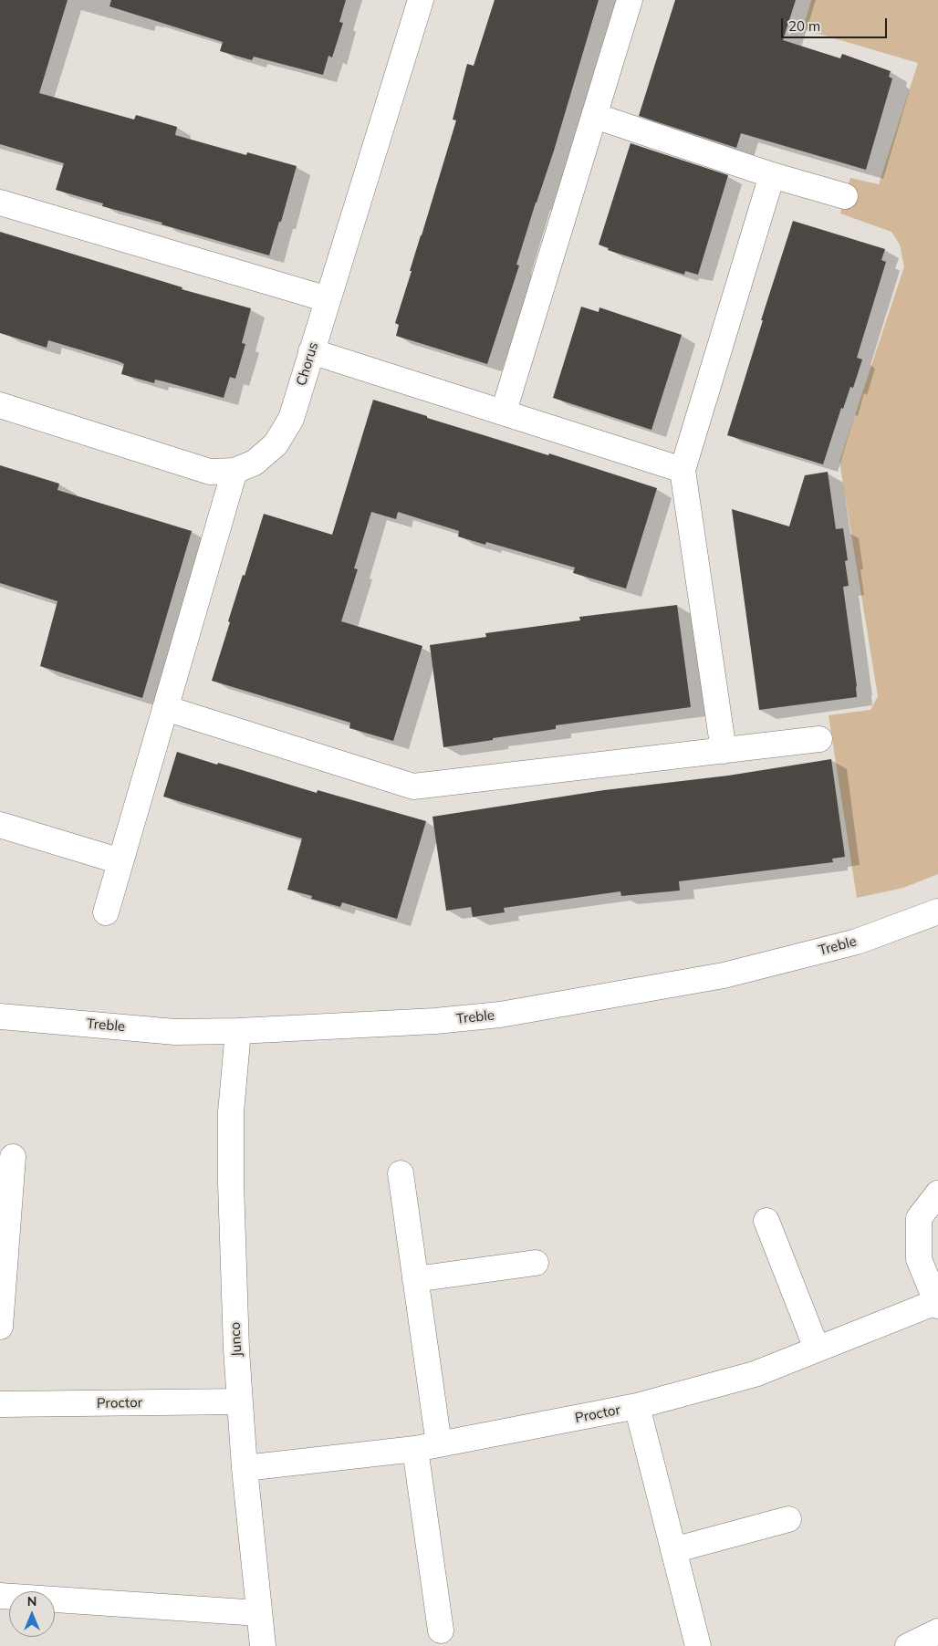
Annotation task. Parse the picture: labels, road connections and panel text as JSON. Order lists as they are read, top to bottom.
{
  "streets": {
    "street": [
      "Chorus",
      "Treble",
      "Junco",
      "Proctor"
    ]
  },
  "crossings": [
    ["Treble", "Junco"],
    ["Junco", "Proctor"]
  ],
  "scale_bar": "20 m",
  "north": "top"
}
